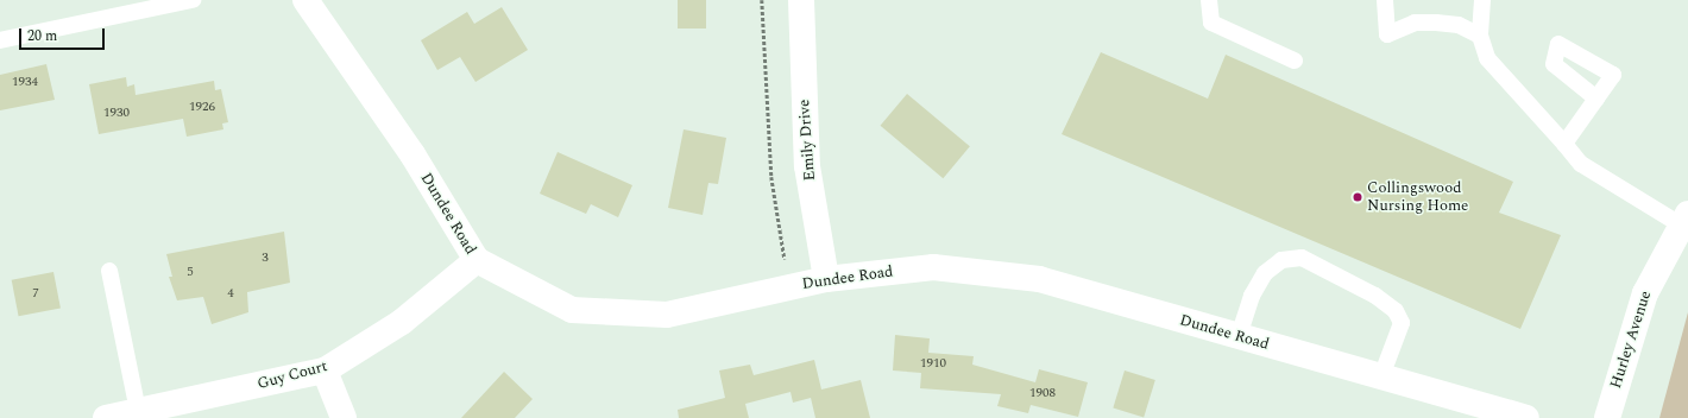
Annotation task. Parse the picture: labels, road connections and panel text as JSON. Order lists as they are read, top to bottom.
{
  "streets": {
    "street": [
      "Emily Drive",
      "Dundee Road",
      "Hurley Avenue",
      "Guy Court"
    ]
  },
  "crossings": [
    ["Emily Drive", "Dundee Road"],
    ["Dundee Road", "Guy Court"]
  ],
  "places": ["Collingswood Nursing Home"],
  "house_numbers": [
    "1934",
    "1926",
    "1930",
    "3",
    "5",
    "7",
    "4",
    "1910",
    "1908"
  ],
  "scale_bar": "20 m"
}
